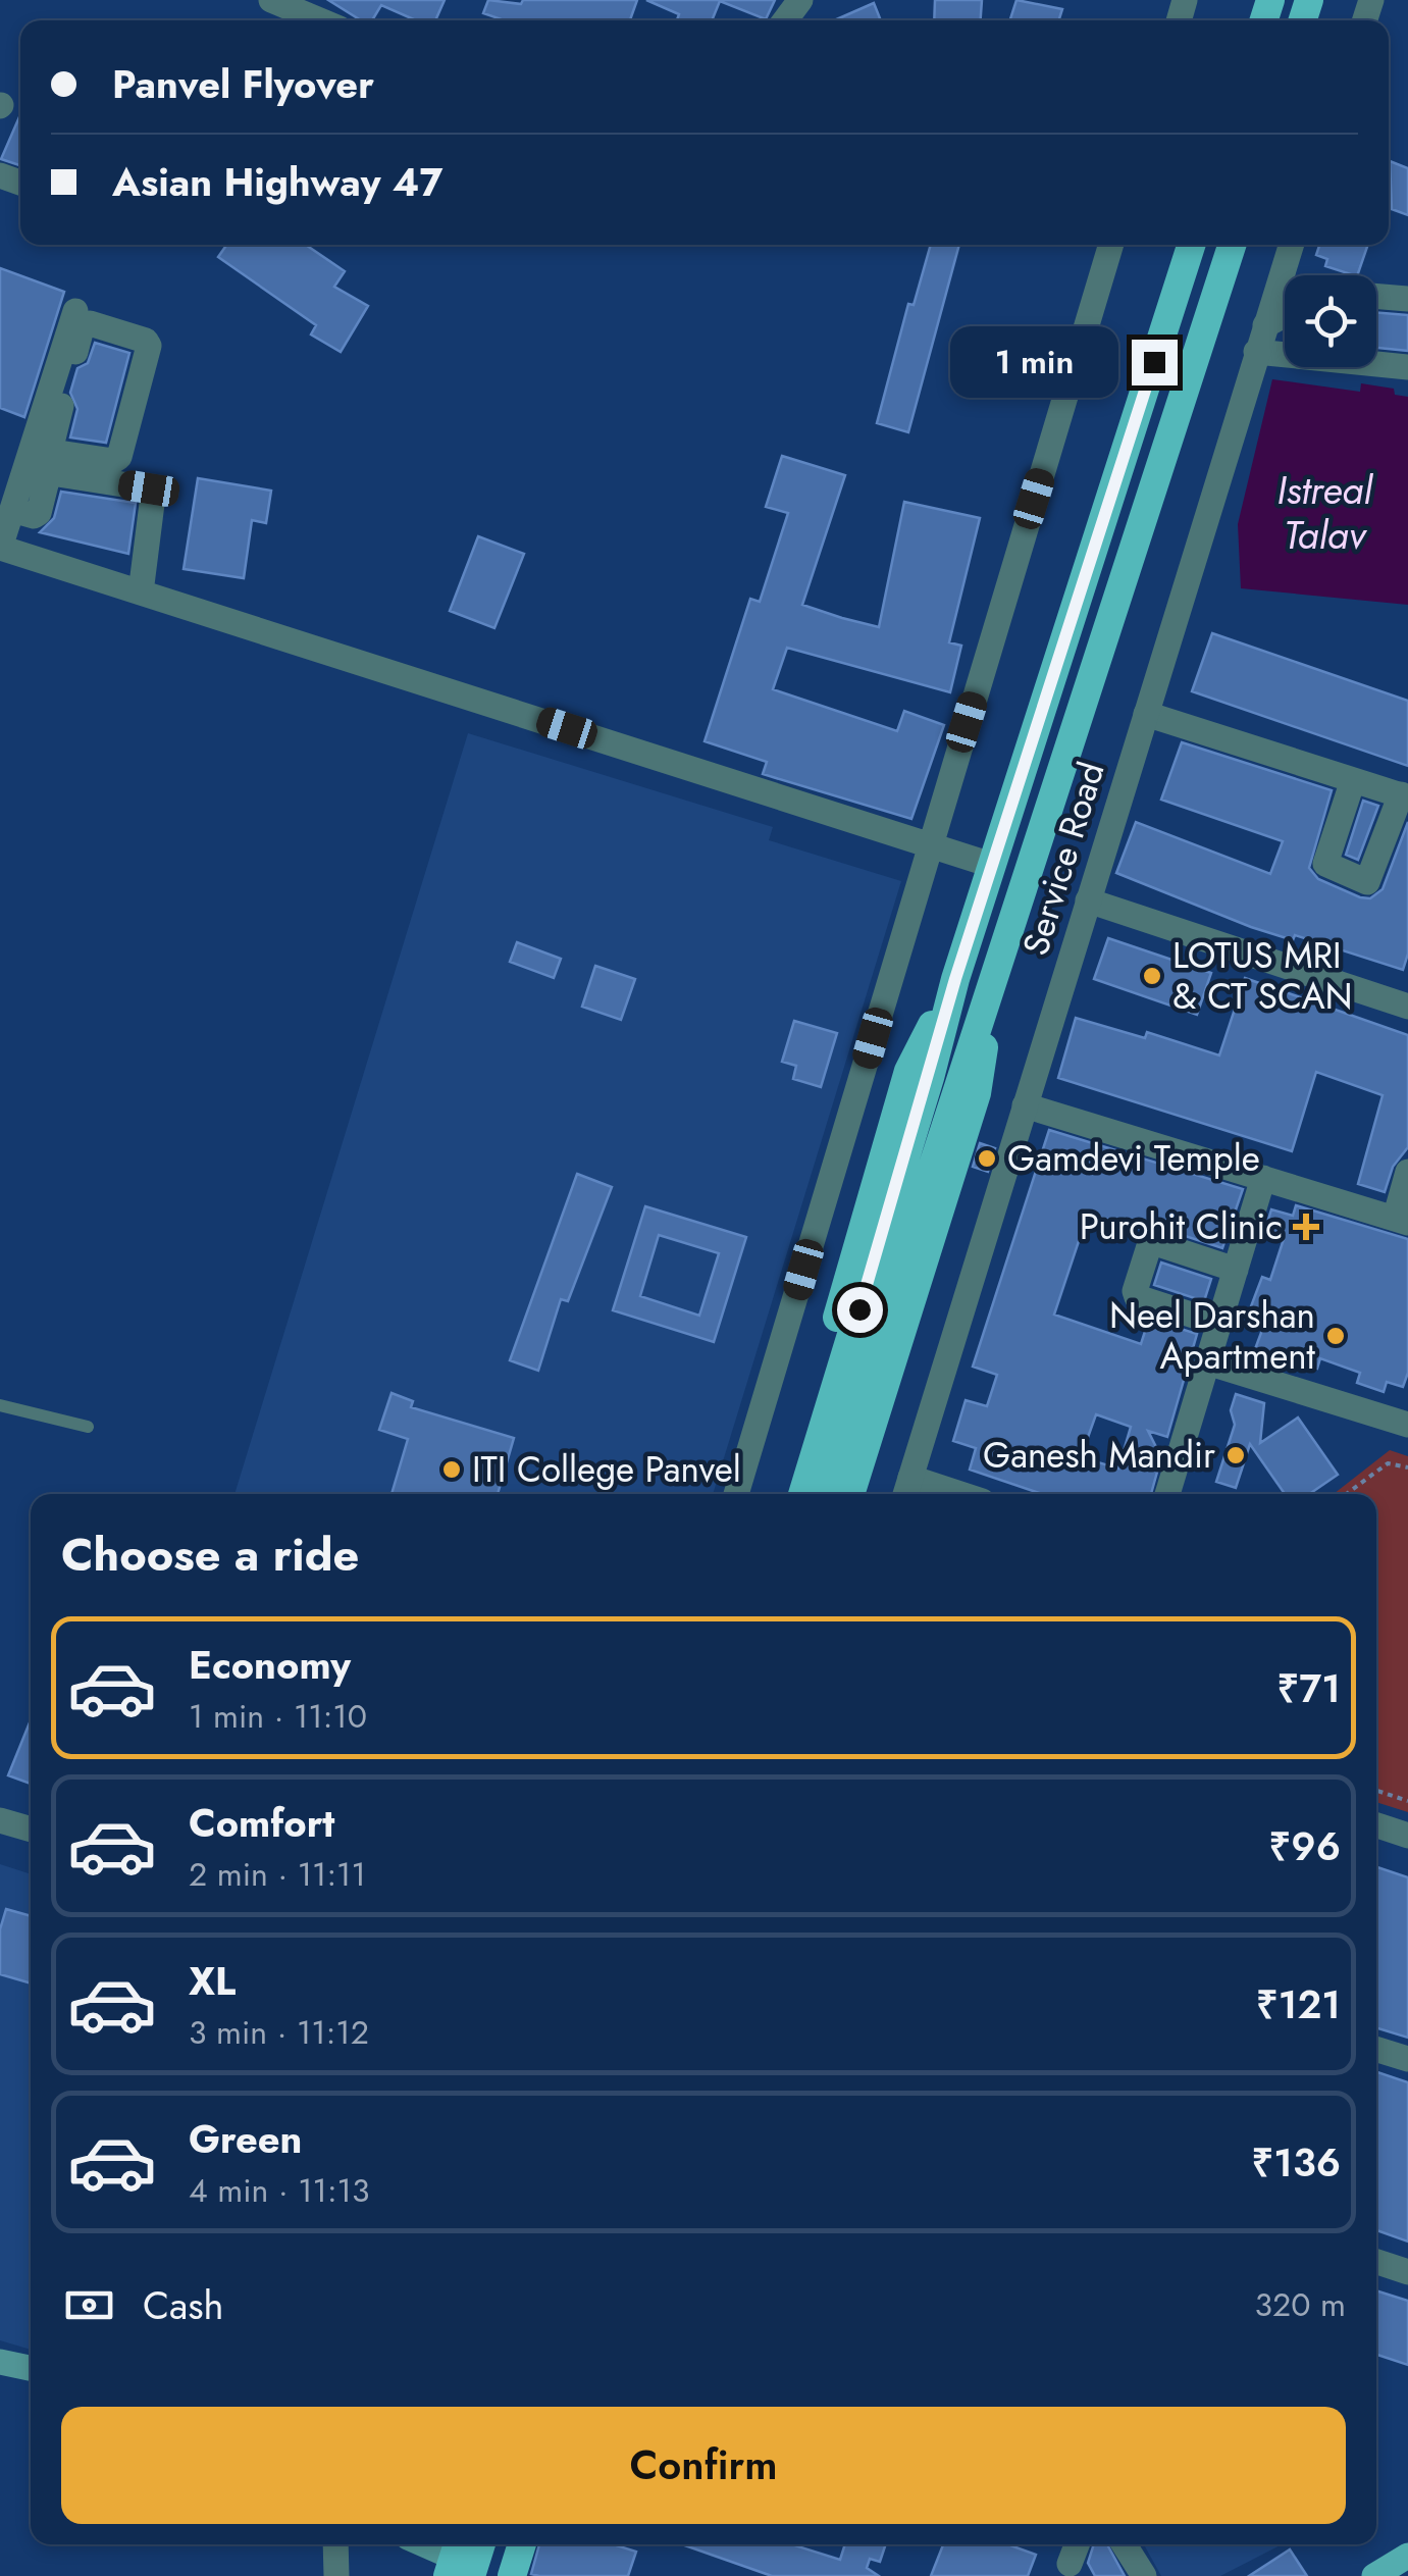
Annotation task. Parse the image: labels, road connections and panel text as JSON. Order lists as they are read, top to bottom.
{
  "streets": {
    "street": ["Service Road"]
  },
  "water": ["Istreal Talav"],
  "places": {
    "other": [
      "LOTUS MRI & CT SCAN",
      "Gamdevi Temple",
      "Neel Darshan Apartment",
      "Ganesh Mandir",
      "ITI College Panvel"
    ],
    "health": ["Purohit Clinic"]
  },
  "page": {
    "banner": ["Panvel Flyover", "Asian Highway 47"],
    "bubble": "1 min",
    "heading": "Choose a ride",
    "list": [
      {
        "name": "Economy",
        "note": "1 min · 11:10",
        "value": "₹71"
      },
      {
        "name": "Comfort",
        "note": "2 min · 11:11",
        "value": "₹96"
      },
      {
        "name": "XL",
        "note": "3 min · 11:12",
        "value": "₹121"
      },
      {
        "name": "Green",
        "note": "4 min · 11:13",
        "value": "₹136"
      }
    ],
    "pay": ["Cash", "320 m"],
    "buttons": "Confirm"
  }
}
